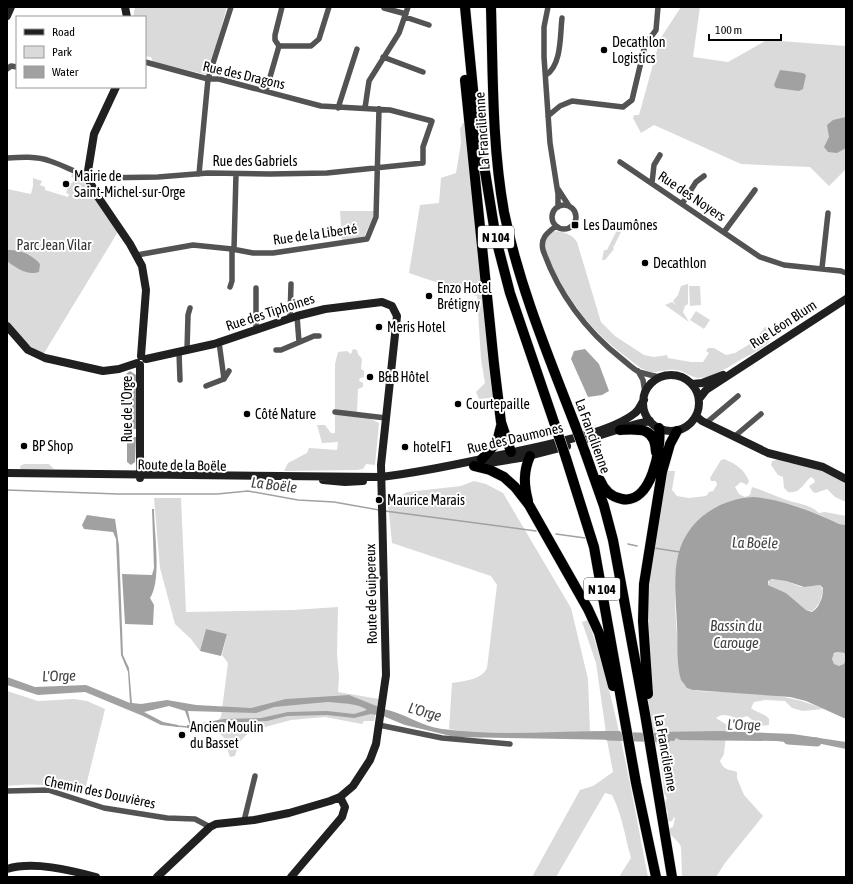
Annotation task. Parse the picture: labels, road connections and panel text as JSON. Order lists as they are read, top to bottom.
{
  "streets": {
    "highway": ["La Francilienne", "N 104"],
    "street": [
      "Rue des Dragons",
      "Rue des Gabriels",
      "Rue des Noyers",
      "Rue de la Liberté",
      "Rue des Tiphoines",
      "Rue Léon Blum",
      "Rue de l'Orge",
      "Rue des Daumones",
      "Route de la Boële",
      "Route de Guipereux",
      "Chemin des Douvières"
    ]
  },
  "crossings": [
    ["Rue des Dragons", "Rue des Gabriels"],
    ["Rue des Dragons", "Rue de la Liberté"],
    ["Rue des Gabriels", "Rue de la Liberté"],
    ["Rue des Gabriels", "Rue de l'Orge"],
    ["Rue de la Liberté", "Rue de l'Orge"],
    ["Rue des Tiphoines", "Rue de l'Orge"],
    ["Rue des Tiphoines", "Route de Guipereux"],
    ["Rue Léon Blum", "Rue des Daumones"],
    ["Rue de l'Orge", "Route de la Boële"],
    ["Rue des Daumones", "Route de la Boële"],
    ["Rue des Daumones", "Route de Guipereux"],
    ["Route de la Boële", "Route de Guipereux"]
  ],
  "water": ["La Boële", "Bassin du Carouge", "L'Orge"],
  "parks": ["Parc Jean Vilar"],
  "places": {
    "other": [
      "Decathlon Logistics",
      "Mairie de Saint-Michel-sur-Orge",
      "Decathlon",
      "Enzo Hotel Brétigny",
      "Meris Hotel",
      "B&B Hôtel",
      "Courtepaille",
      "Côté Nature",
      "BP Shop",
      "hotelF1",
      "Maurice Marais",
      "Ancien Moulin du Basset"
    ],
    "transit": ["Les Daumônes"]
  },
  "legend": ["Road", "Park", "Water"],
  "scale_bar": "100 m"
}
